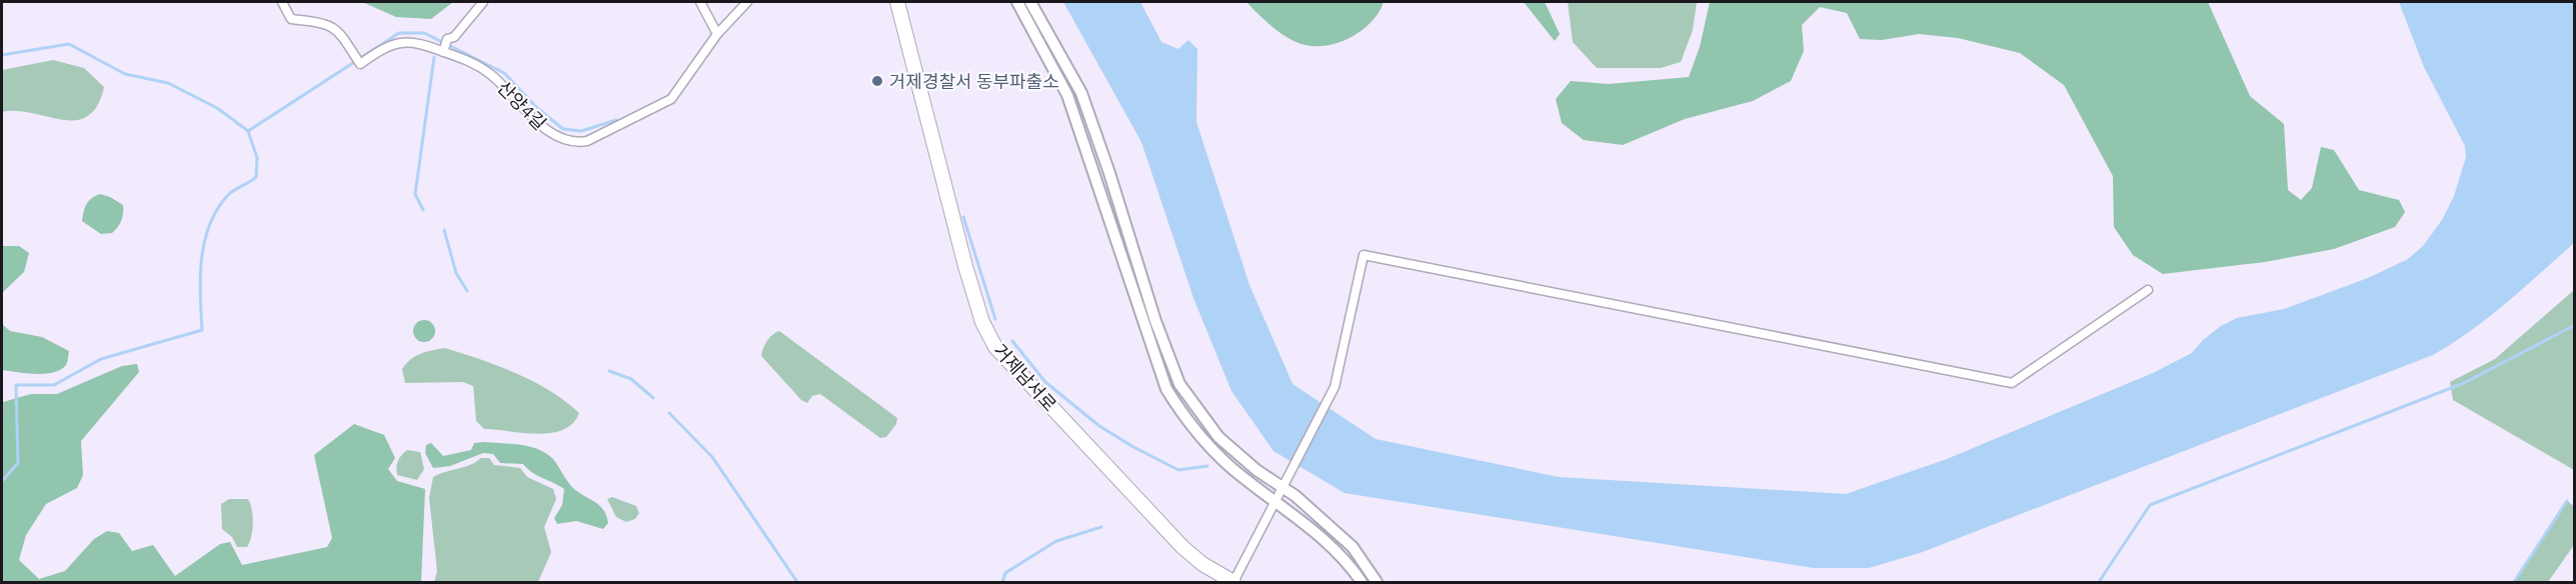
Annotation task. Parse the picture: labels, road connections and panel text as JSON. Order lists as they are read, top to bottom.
{
  "streets": {
    "main road": ["거제남서로"],
    "street": ["산양4길"]
  },
  "places": ["거제경찰서 동부파출소"]
}
